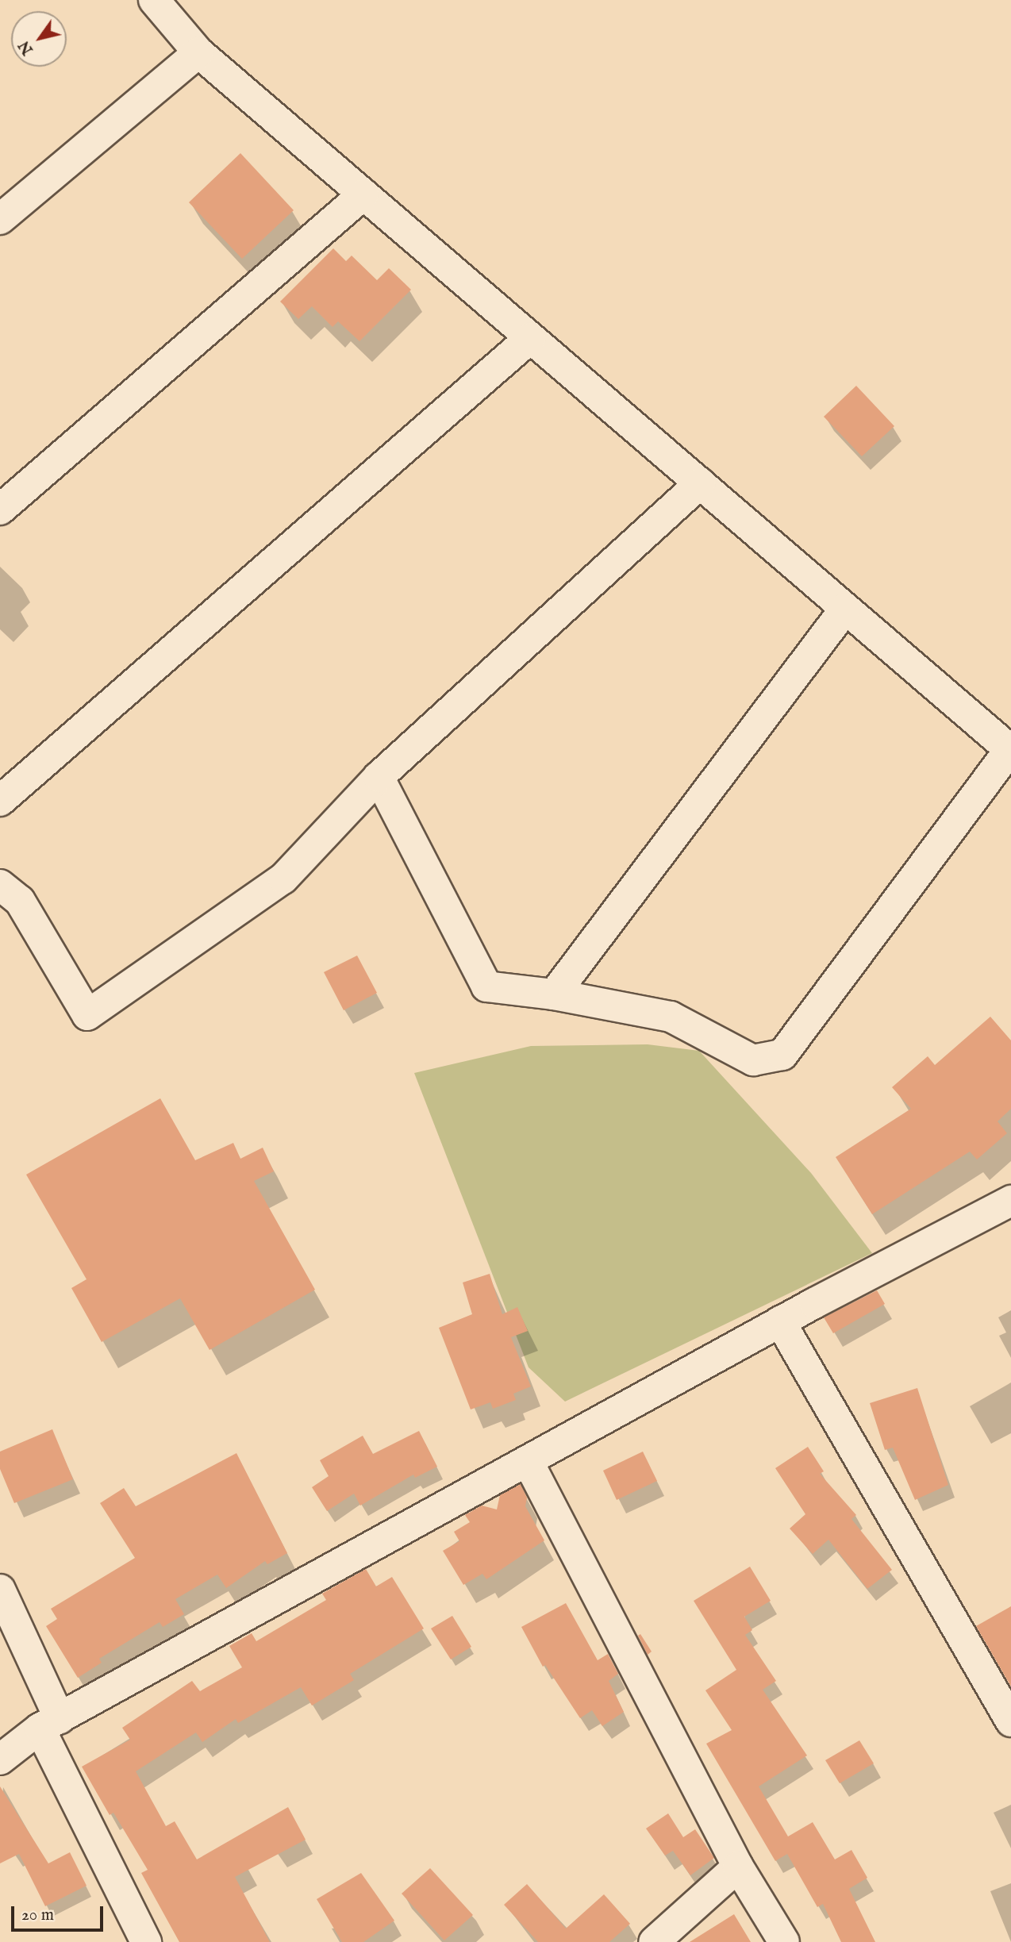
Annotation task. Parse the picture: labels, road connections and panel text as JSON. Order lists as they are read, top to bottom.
{
  "scale_bar": "20 m",
  "north": "bottom left"
}
